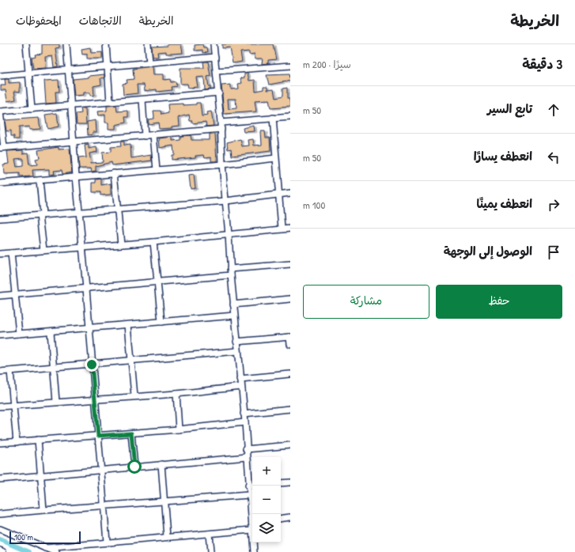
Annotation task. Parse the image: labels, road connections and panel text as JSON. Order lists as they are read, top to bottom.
{
  "scale_bar": "100 m",
  "page": {
    "header": "الخريطة",
    "nav": ["الخريطة", "الاتجاهات", "المحفوظات"],
    "heading": ["3 دقيقة", "سيرًا · 200 m"],
    "list": [
      ["تابع السير", "50 m"],
      ["انعطف يسارًا", "50 m"],
      ["انعطف يمينًا", "100 m"],
      "الوصول إلى الوجهة"
    ],
    "buttons": ["حفظ", "مشاركة"],
    "map_buttons": ["+", "−"],
    "scale": "100 m"
  }
}
